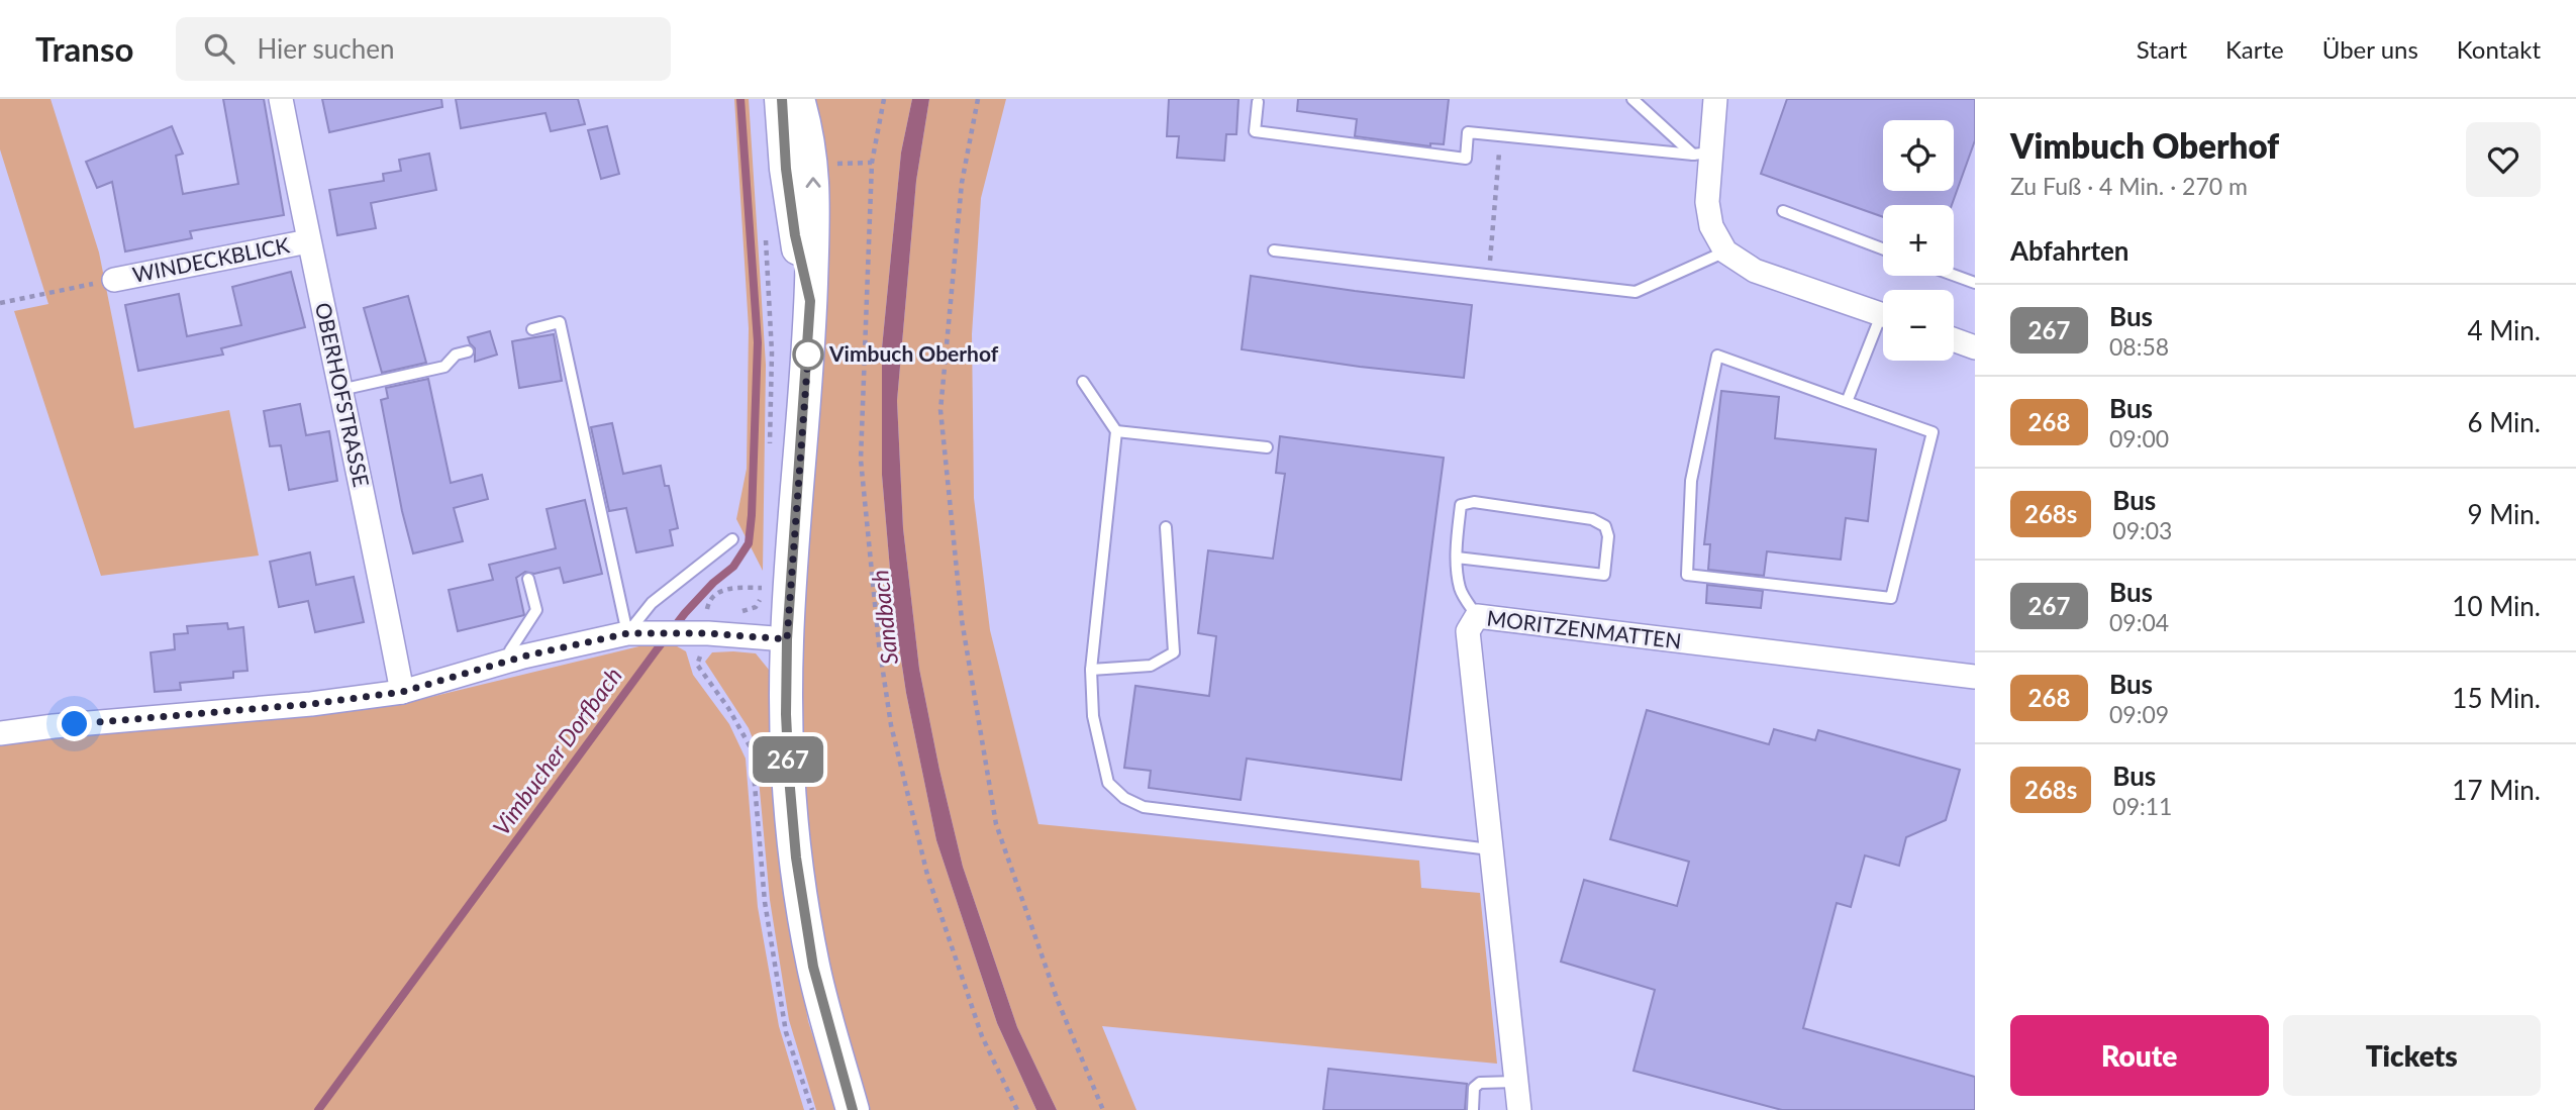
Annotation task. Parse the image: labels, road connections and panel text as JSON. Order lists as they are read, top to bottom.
{
  "streets": {
    "street": ["WINDECKBLICK", "OBERHOFSTRASSE", "MORITZENMATTEN"]
  },
  "crossings": [
    ["WINDECKBLICK", "OBERHOFSTRASSE"]
  ],
  "water": ["Sandbach", "Vimbucher Dorfbach"],
  "places": ["Vimbuch Oberhof"],
  "lines": ["bus line 267"],
  "page": {
    "header": "Transo",
    "search": "Hier suchen",
    "nav": [
      "Start",
      "Karte",
      "Über uns",
      "Kontakt"
    ],
    "on_map": "267",
    "heading": [
      ["Vimbuch Oberhof", "Zu Fuß · 4 Min. · 270 m"],
      "Abfahrten"
    ],
    "map_buttons": ["+", "−"],
    "list": [
      {
        "mark": "267",
        "name": "Bus",
        "note": "08:58",
        "value": "4 Min."
      },
      {
        "mark": "268",
        "name": "Bus",
        "note": "09:00",
        "value": "6 Min."
      },
      {
        "mark": "268s",
        "name": "Bus",
        "note": "09:03",
        "value": "9 Min."
      },
      {
        "mark": "267",
        "name": "Bus",
        "note": "09:04",
        "value": "10 Min."
      },
      {
        "mark": "268",
        "name": "Bus",
        "note": "09:09",
        "value": "15 Min."
      },
      {
        "mark": "268s",
        "name": "Bus",
        "note": "09:11",
        "value": "17 Min."
      }
    ],
    "buttons": ["Route", "Tickets"]
  }
}
